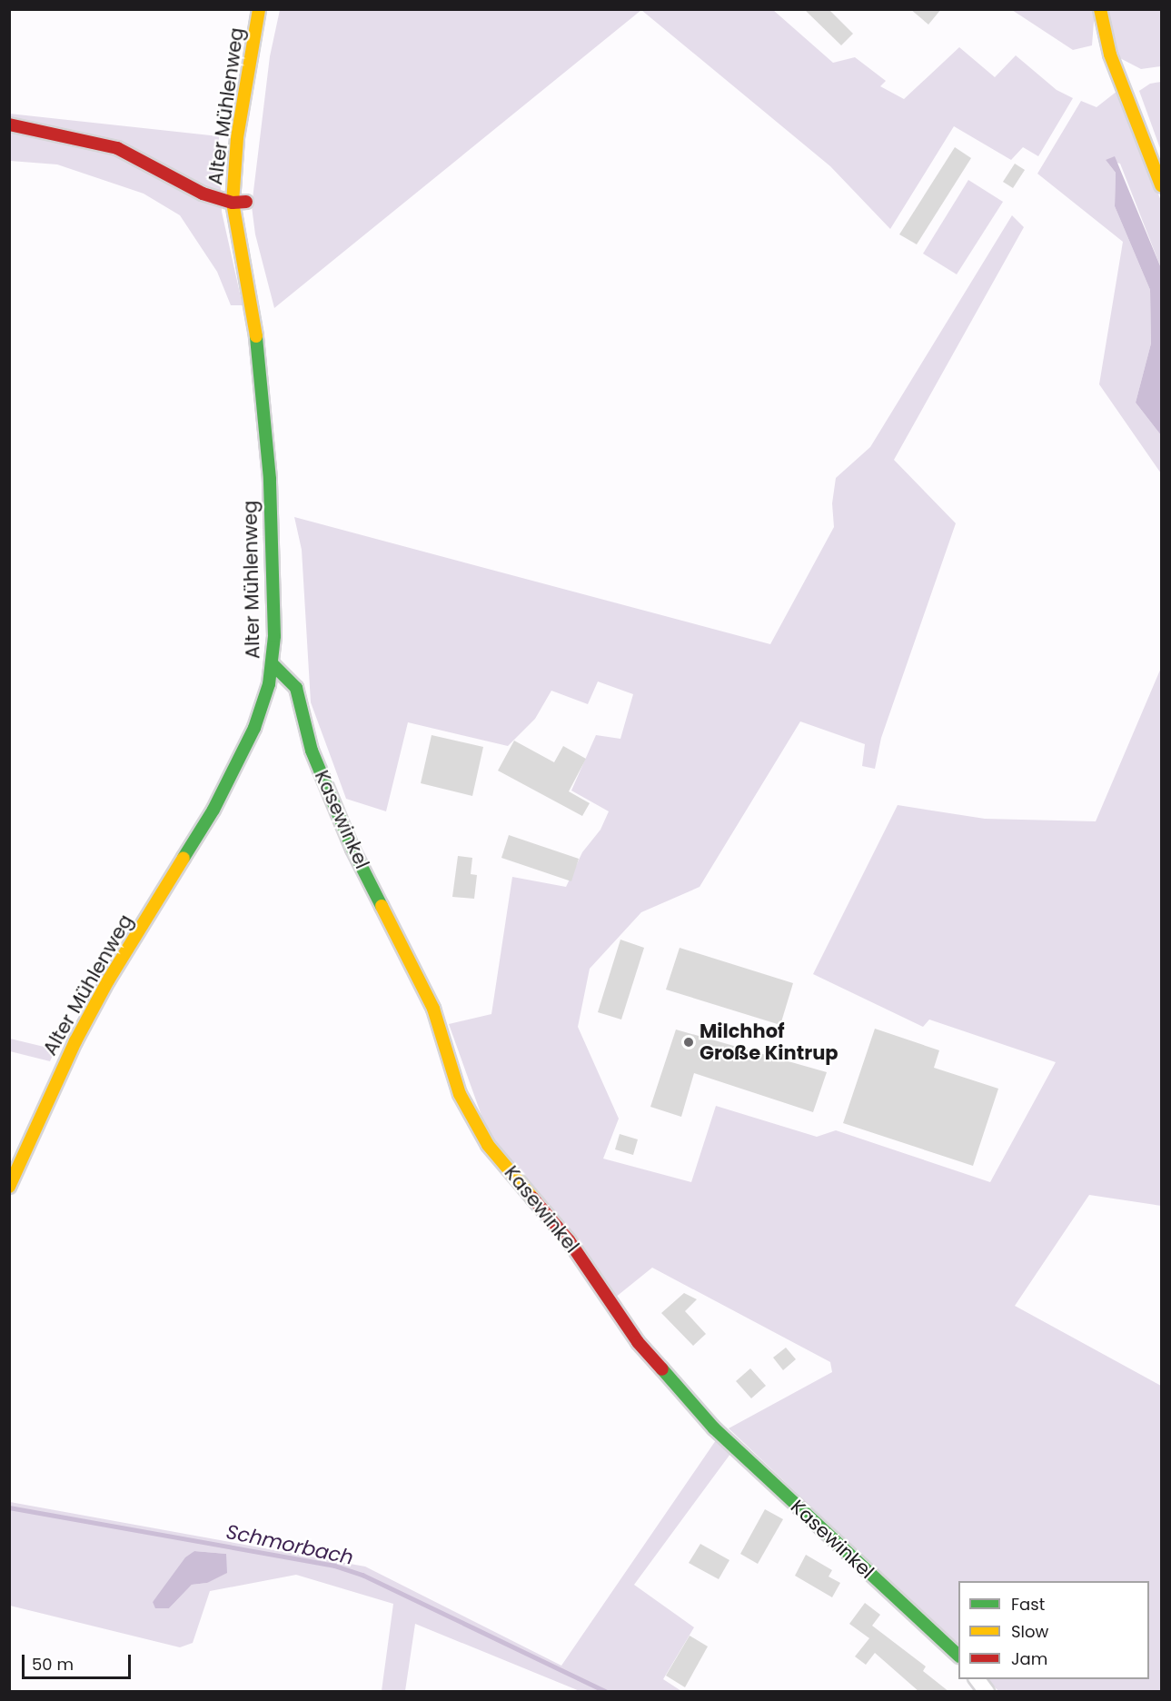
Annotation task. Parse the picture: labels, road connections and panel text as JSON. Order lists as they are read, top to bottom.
{
  "streets": {
    "street": ["Alter Mühlenweg", "Kasewinkel"]
  },
  "crossings": [
    ["Alter Mühlenweg", "Kasewinkel"]
  ],
  "water": ["Schmorbach"],
  "places": ["Milchhof Große Kintrup"],
  "legend": ["Fast", "Slow", "Jam"],
  "scale_bar": "50 m"
}
